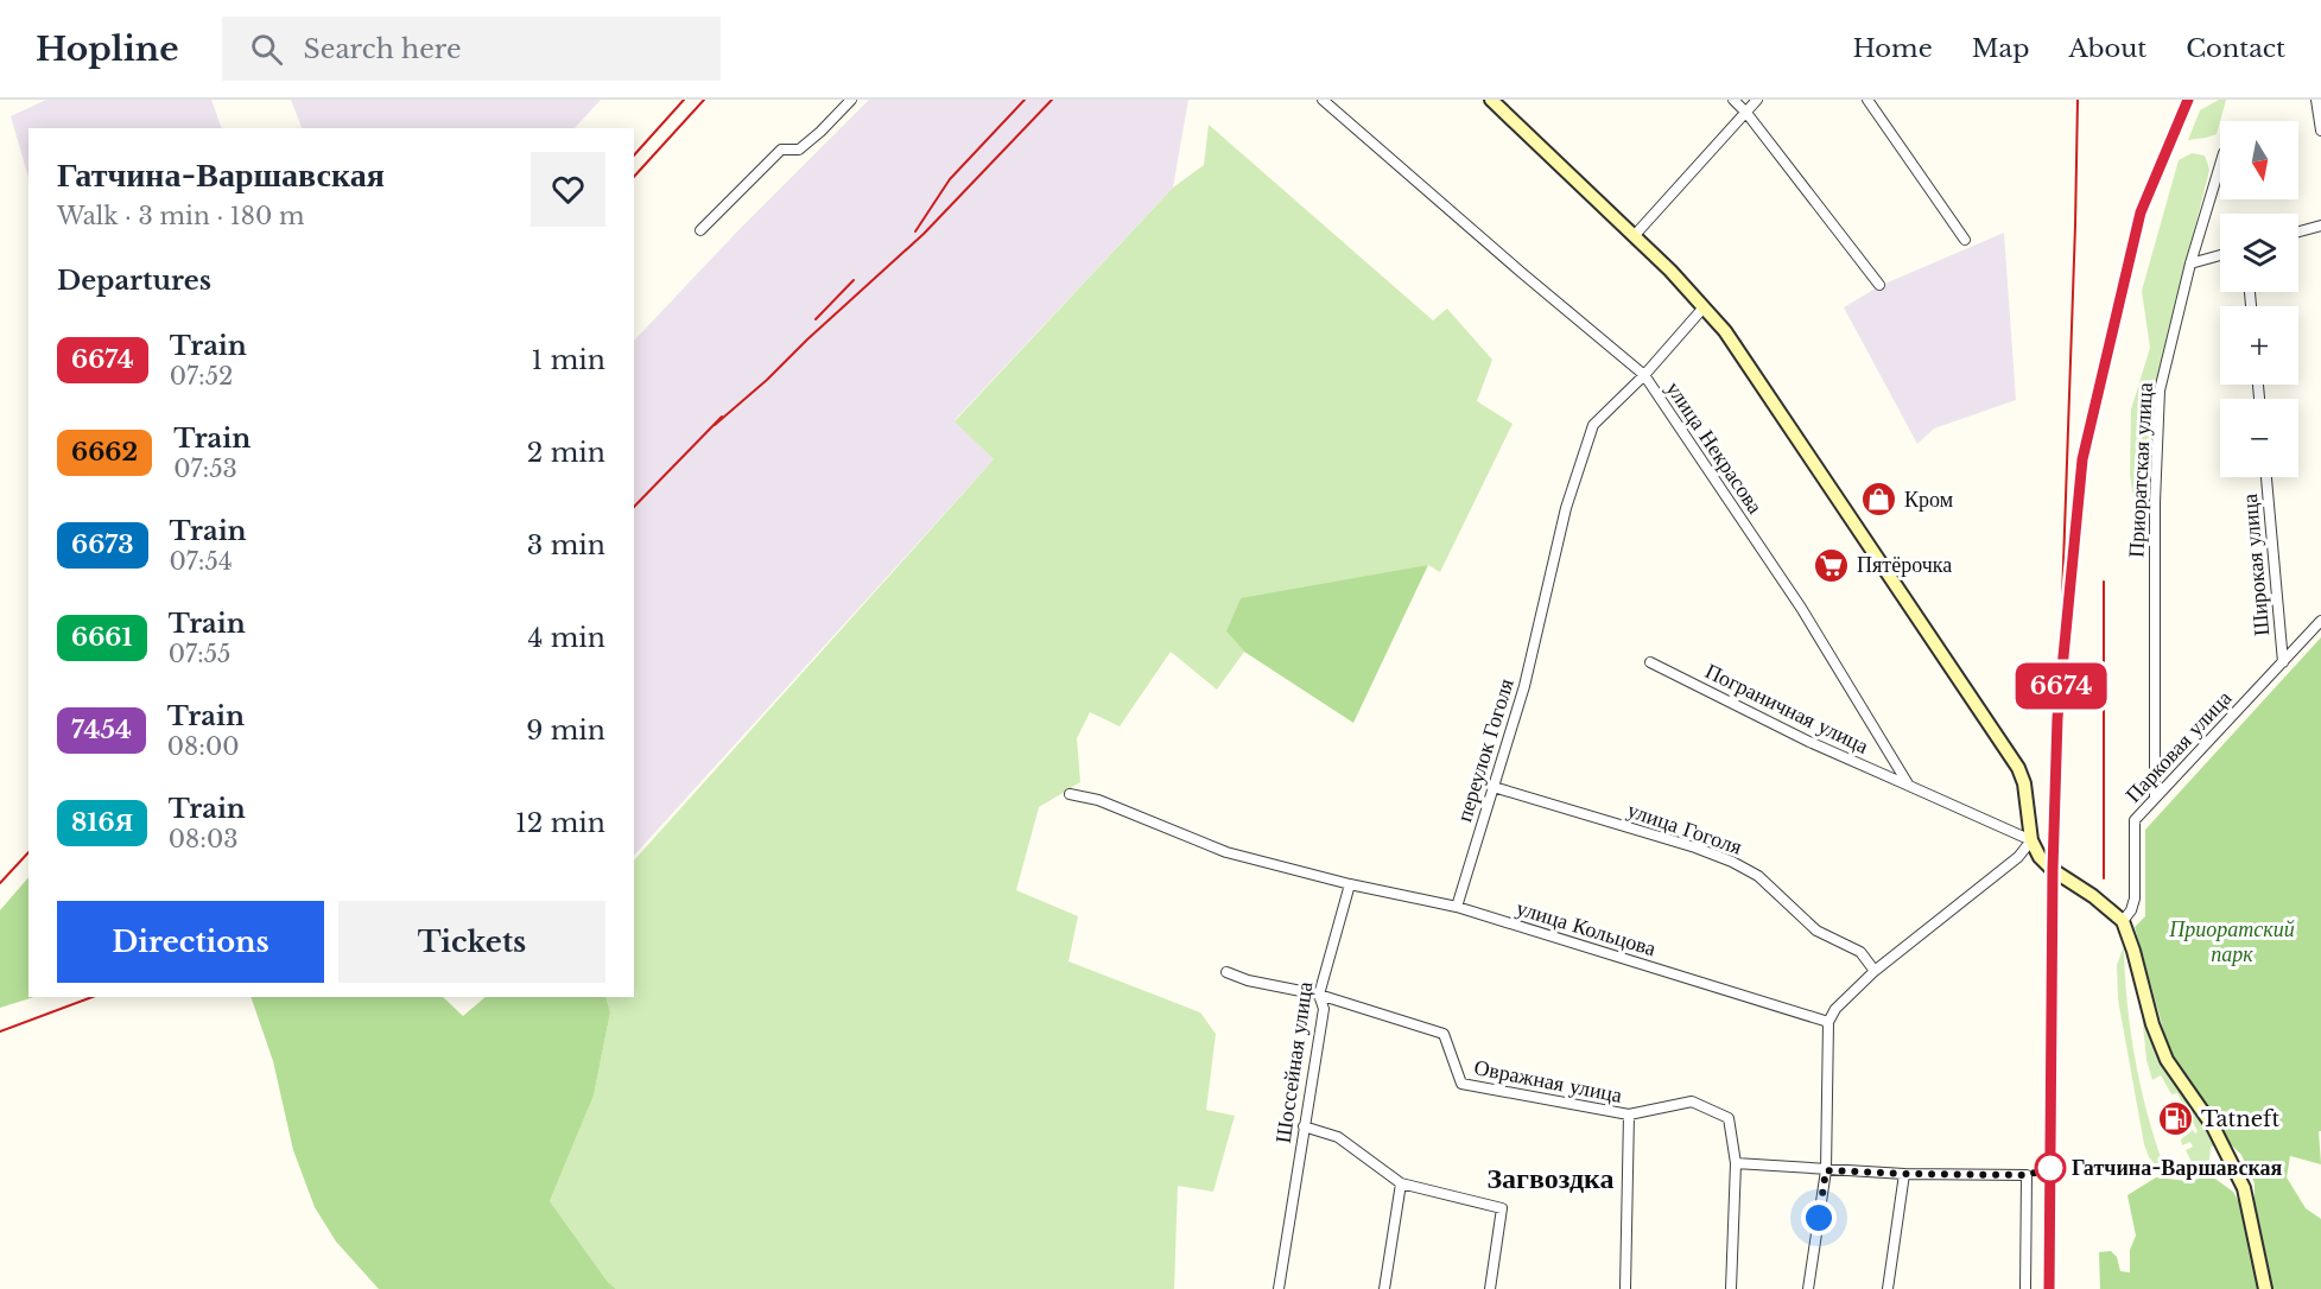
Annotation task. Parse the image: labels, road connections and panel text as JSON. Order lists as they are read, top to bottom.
{
  "streets": {
    "street": [
      "улица Некрасова",
      "Приоратская улица",
      "Широкая улица",
      "Пограничная улица",
      "Парковая улица",
      "переулок Гоголя",
      "улица Гоголя",
      "улица Кольцова",
      "Шоссейная улица",
      "Овражная улица"
    ]
  },
  "crossings": [
    ["улица Некрасова", "Пограничная улица"],
    ["улица Некрасова", "переулок Гоголя"],
    ["Приоратская улица", "Парковая улица"],
    ["Широкая улица", "Парковая улица"],
    ["переулок Гоголя", "улица Гоголя"],
    ["переулок Гоголя", "улица Кольцова"],
    ["улица Кольцова", "Шоссейная улица"],
    ["Шоссейная улица", "Овражная улица"]
  ],
  "districts": ["Загвоздка"],
  "parks": ["Приоратский парк"],
  "places": {
    "shop": ["Кром"],
    "supermarket": ["Пятёрочка"],
    "fuel station": ["Tatneft"],
    "other": ["Гатчина-Варшавская"]
  },
  "north": "bottom",
  "page": {
    "header": "Hopline",
    "search": "Search here",
    "nav": [
      "Home",
      "Map",
      "About",
      "Contact"
    ],
    "on_map": "6674",
    "map_buttons": ["+", "−"],
    "heading": [
      ["Гатчина-Варшавская", "Walk · 3 min · 180 m"],
      "Departures"
    ],
    "list": [
      {
        "mark": "6674",
        "name": "Train",
        "note": "07:52",
        "value": "1 min"
      },
      {
        "mark": "6662",
        "name": "Train",
        "note": "07:53",
        "value": "2 min"
      },
      {
        "mark": "6673",
        "name": "Train",
        "note": "07:54",
        "value": "3 min"
      },
      {
        "mark": "6661",
        "name": "Train",
        "note": "07:55",
        "value": "4 min"
      },
      {
        "mark": "7454",
        "name": "Train",
        "note": "08:00",
        "value": "9 min"
      },
      {
        "mark": "816Я",
        "name": "Train",
        "note": "08:03",
        "value": "12 min"
      }
    ],
    "buttons": ["Directions", "Tickets"]
  }
}
